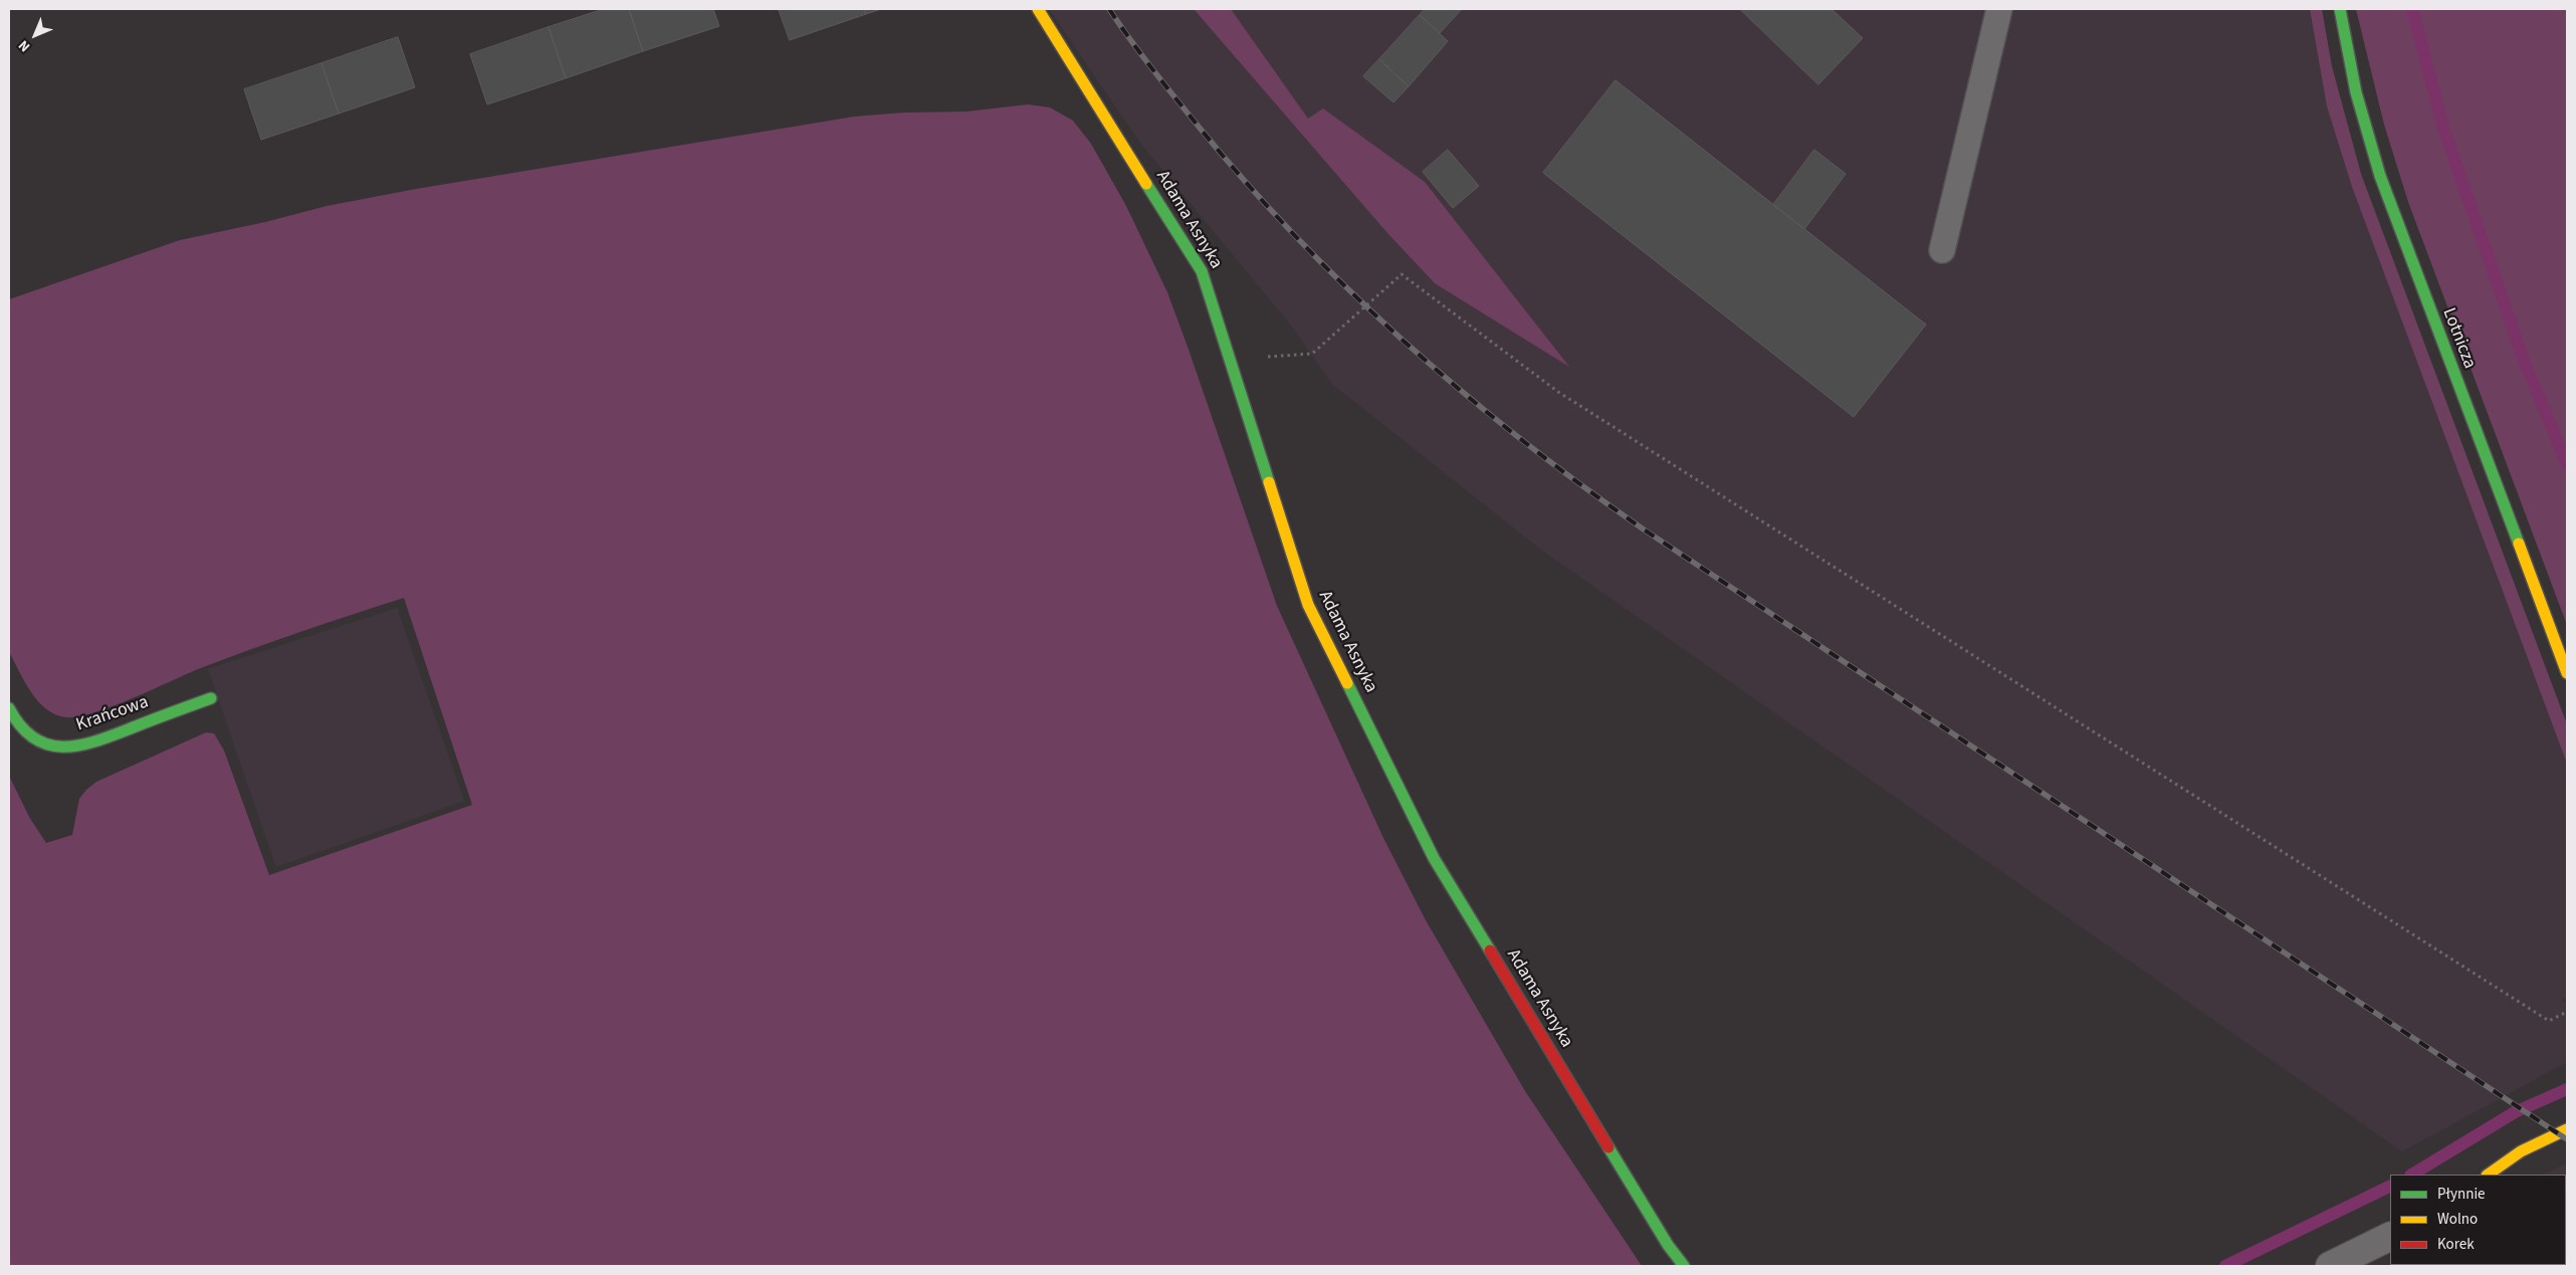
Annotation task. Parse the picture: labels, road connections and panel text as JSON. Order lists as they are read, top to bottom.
{
  "streets": {
    "street": ["Adama Asnyka", "Lotnicza", "Krańcowa"]
  },
  "legend": ["Płynnie", "Wolno", "Korek"],
  "north": "bottom left"
}
